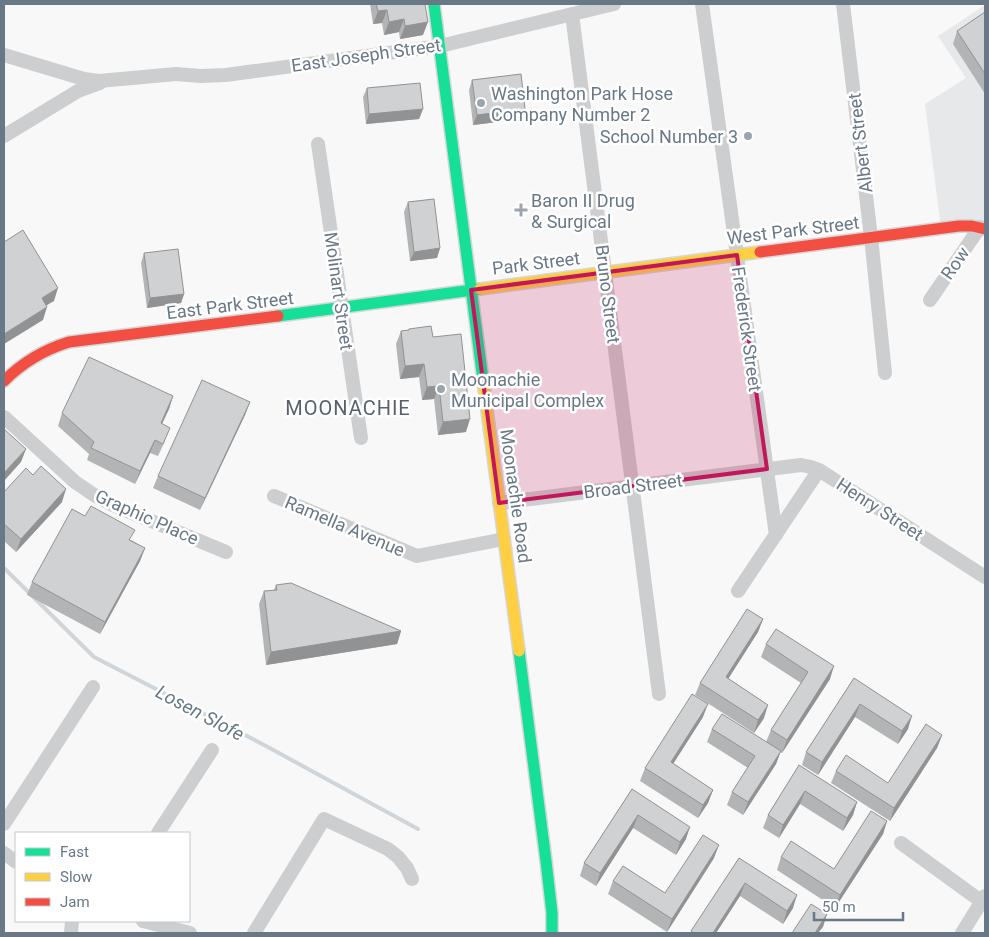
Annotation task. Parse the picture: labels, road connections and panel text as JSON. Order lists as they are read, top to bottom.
{
  "streets": {
    "street": [
      "East Joseph Street",
      "Albert Street",
      "West Park Street",
      "Park Street",
      "Row",
      "Molinart Street",
      "Bruno Street",
      "East Park Street",
      "Frederick Street",
      "Broad Street",
      "Moonachie Road",
      "Henry Street",
      "Graphic Place",
      "Ramella Avenue"
    ]
  },
  "crossings": [
    ["East Joseph Street", "Bruno Street"],
    ["East Joseph Street", "Moonachie Road"],
    ["Albert Street", "West Park Street"],
    ["West Park Street", "Park Street"],
    ["West Park Street", "Row"],
    ["West Park Street", "Bruno Street"],
    ["West Park Street", "Frederick Street"],
    ["Park Street", "Bruno Street"],
    ["Park Street", "East Park Street"],
    ["Park Street", "Moonachie Road"],
    ["Molinart Street", "East Park Street"],
    ["Bruno Street", "Broad Street"],
    ["East Park Street", "Moonachie Road"],
    ["Frederick Street", "Broad Street"],
    ["Frederick Street", "Henry Street"],
    ["Broad Street", "Moonachie Road"],
    ["Broad Street", "Henry Street"],
    ["Moonachie Road", "Ramella Avenue"]
  ],
  "districts": ["MOONACHIE"],
  "water": ["Losen Slofe"],
  "places": {
    "other": ["Washington Park Hose Company Number 2", "School Number 3", "Moonachie Municipal Complex"],
    "health": ["Baron II Drug & Surgical"]
  },
  "legend": ["Fast", "Slow", "Jam"],
  "scale_bar": "50 m"
}
